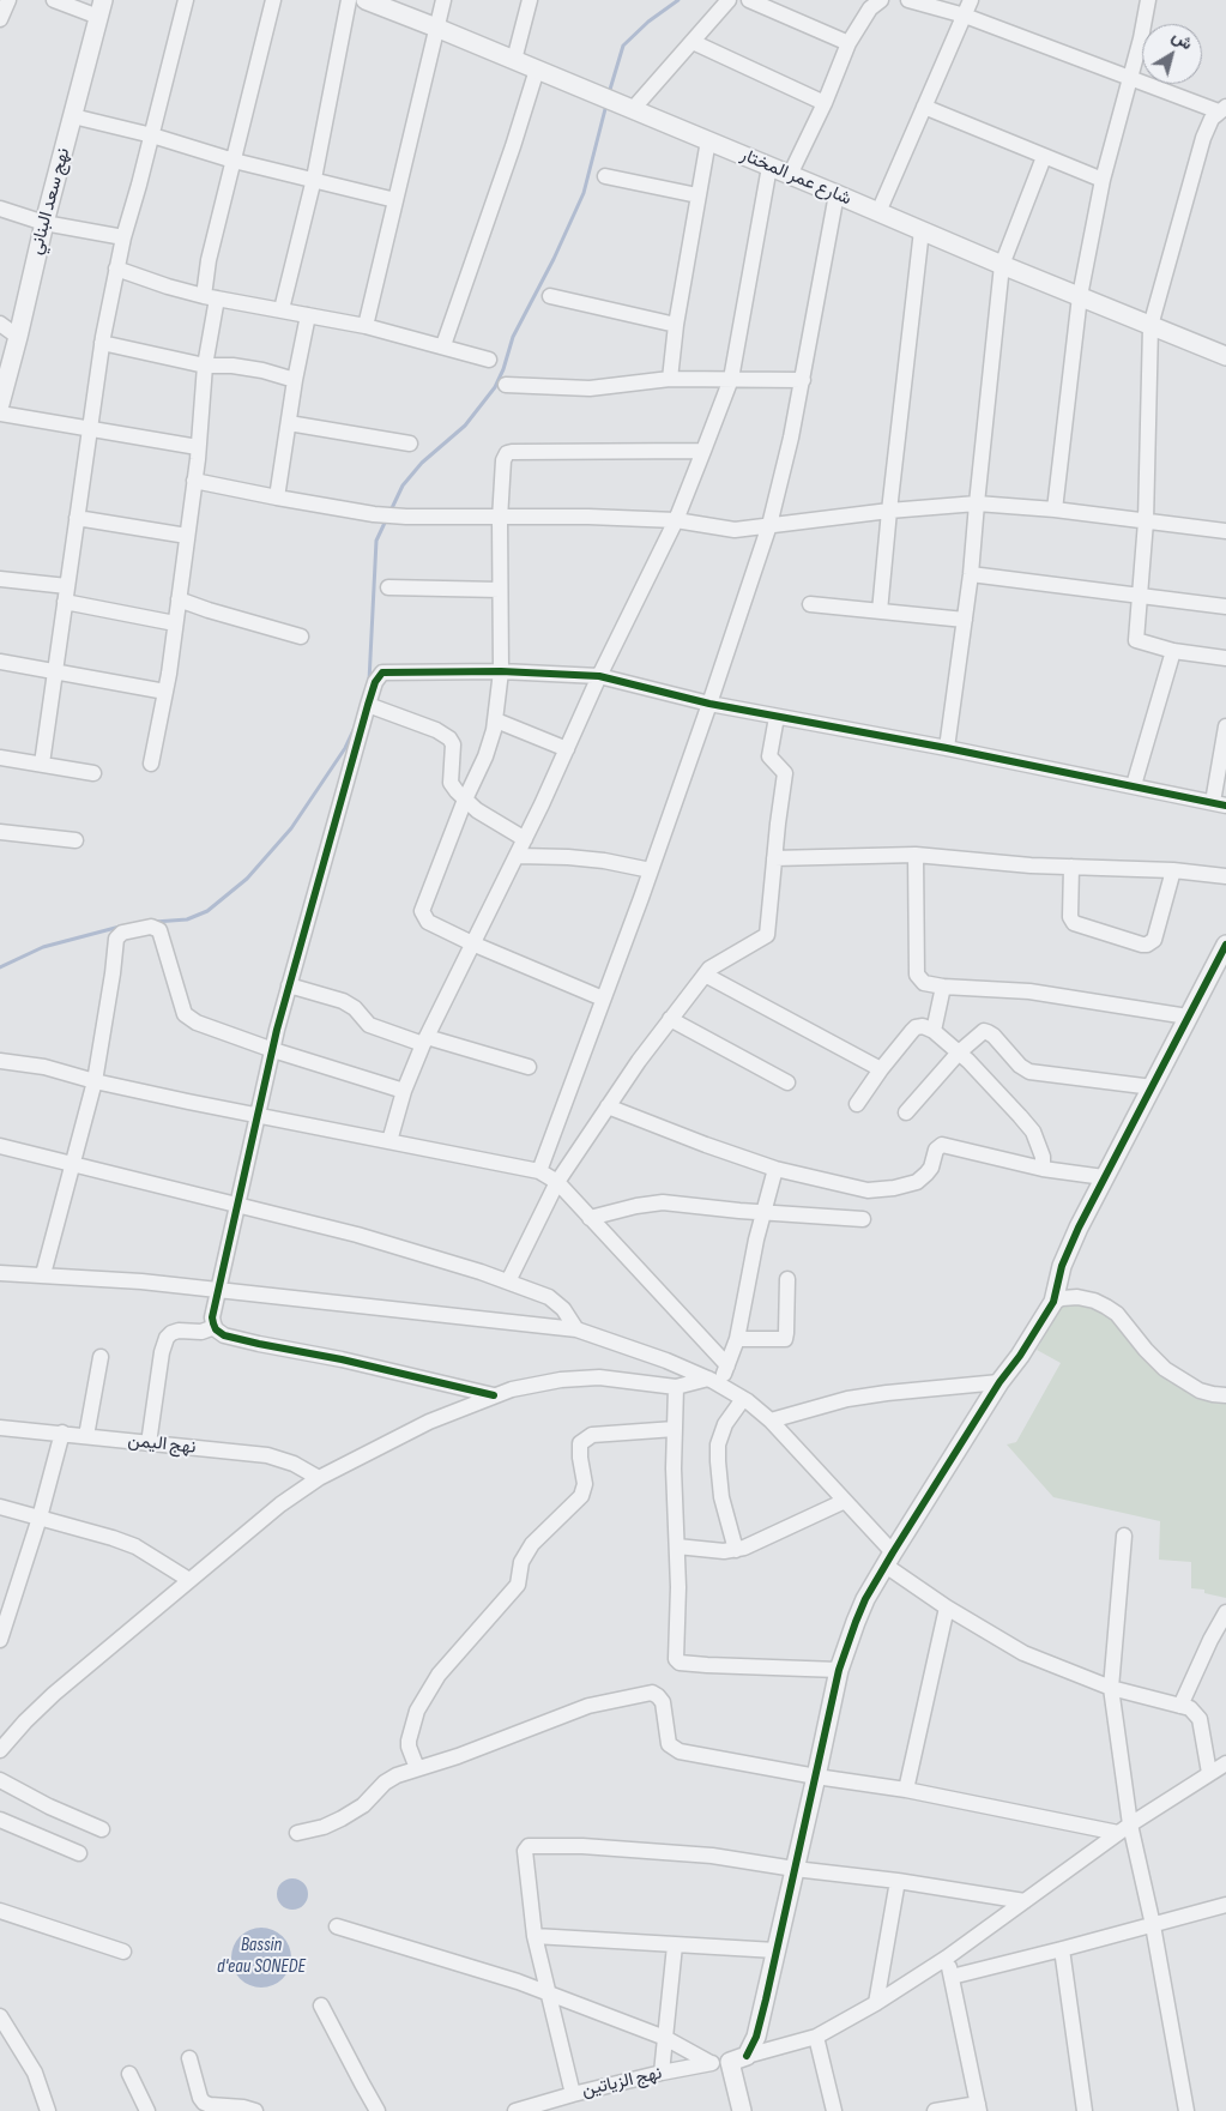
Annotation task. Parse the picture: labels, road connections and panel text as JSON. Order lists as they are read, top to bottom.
{
  "streets": {
    "street": [
      "شارع عمر المختار",
      "نهج سعد البناني",
      "نهج اليمن",
      "نهج الزياتين"
    ]
  },
  "water": ["Bassin d'eau SONEDE"],
  "north": "top right"
}
